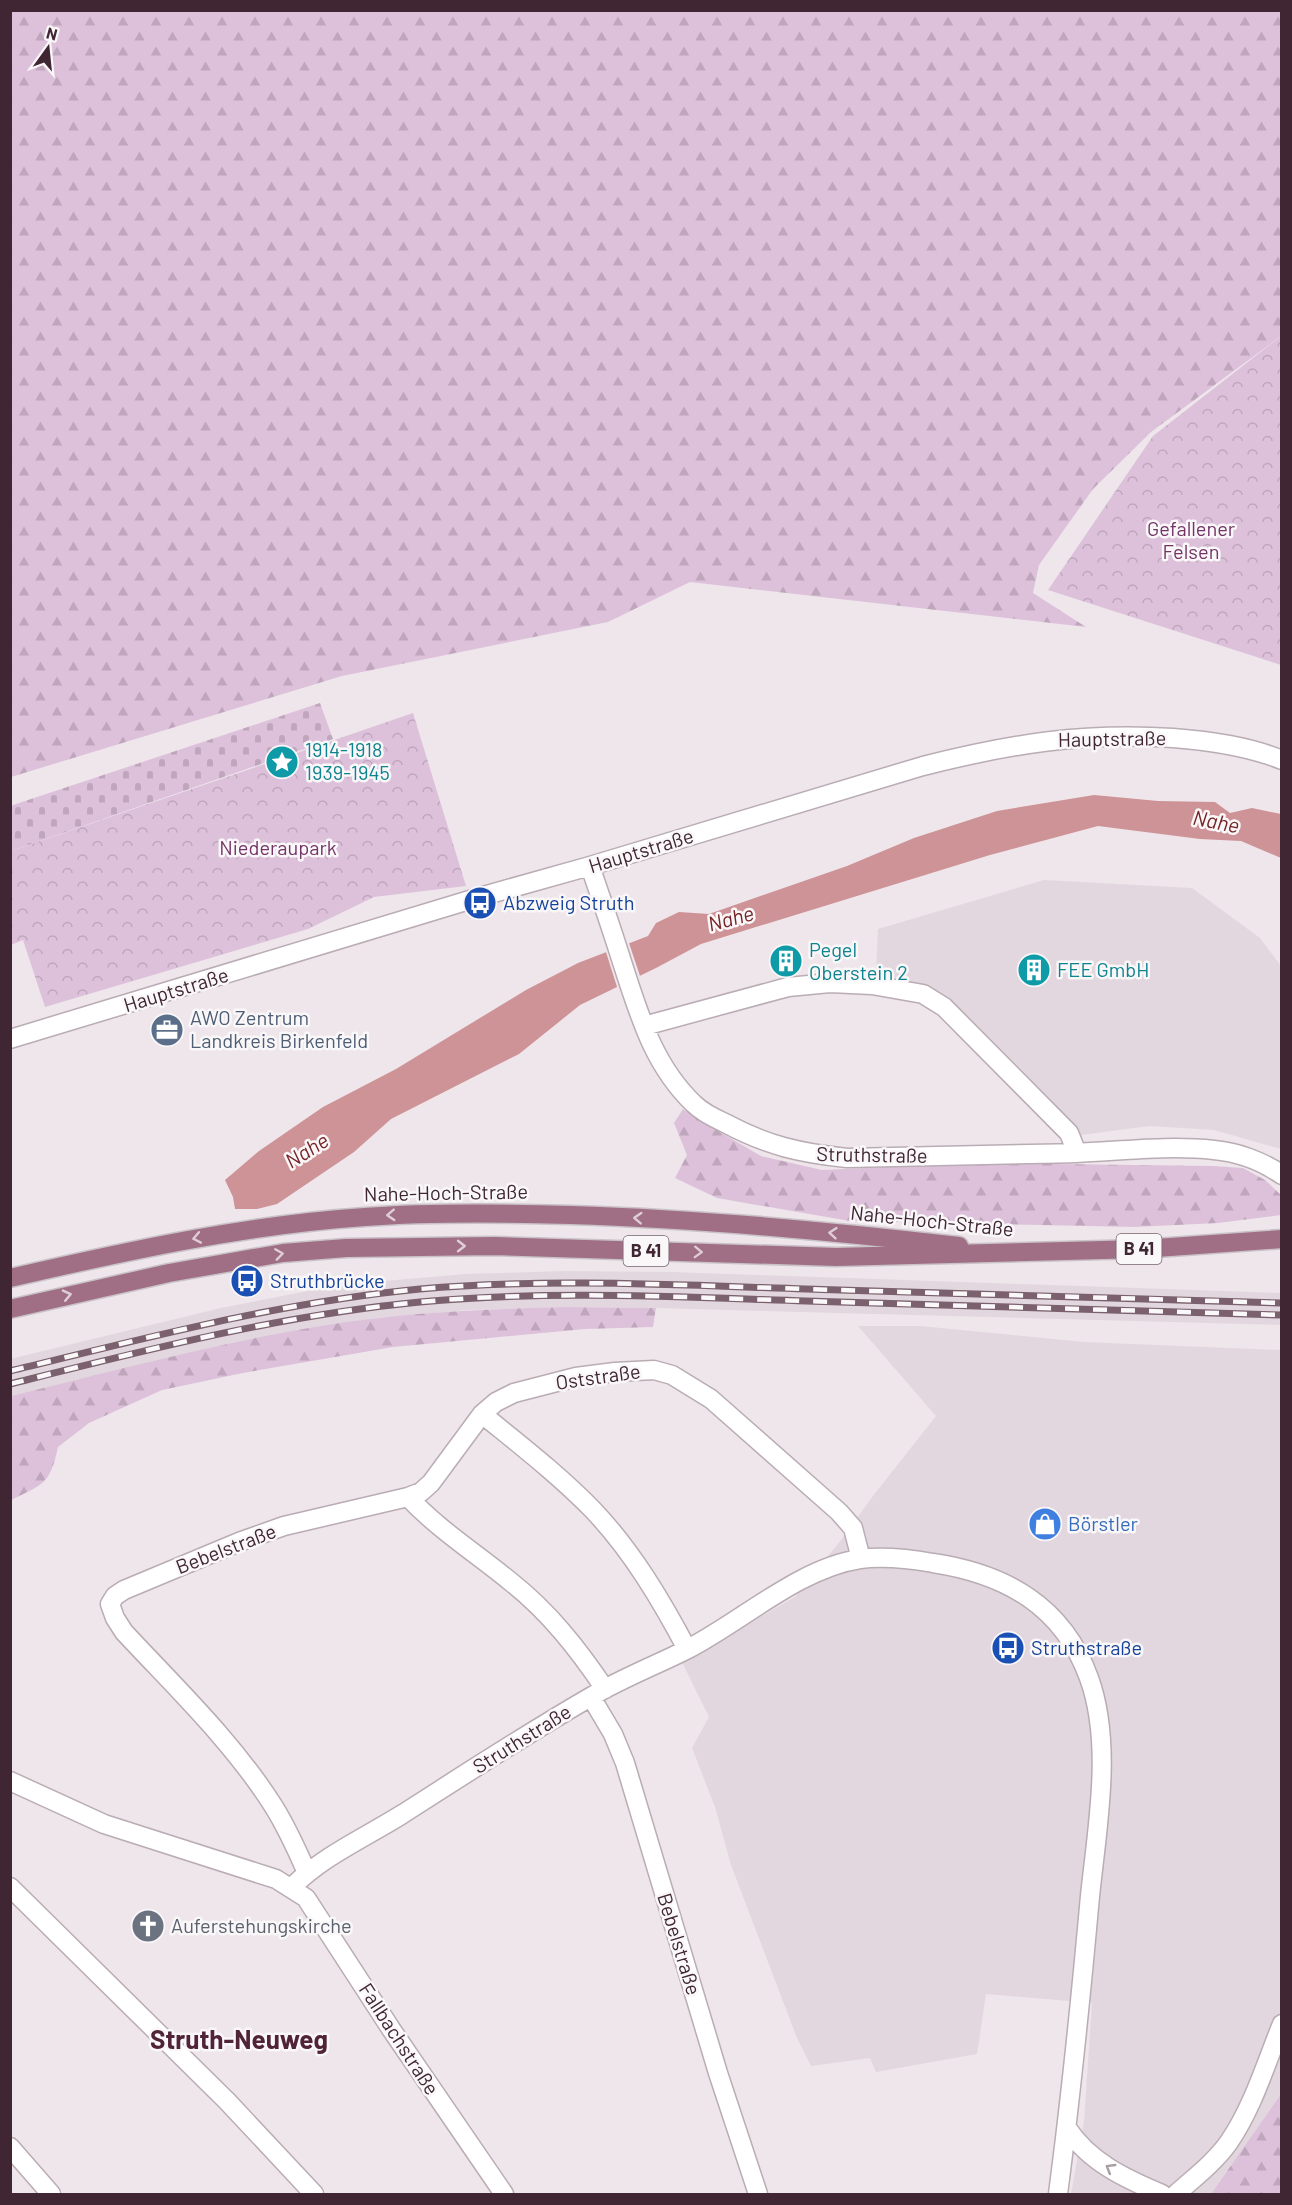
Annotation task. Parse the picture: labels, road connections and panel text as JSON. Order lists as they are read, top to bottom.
{
  "streets": {
    "main road": ["Nahe-Hoch-Straße", "B 41"],
    "street": [
      "Hauptstraße",
      "Struthstraße",
      "Oststraße",
      "Bebelstraße",
      "Fallbachstraße"
    ]
  },
  "crossings": [
    ["Hauptstraße", "Struthstraße"],
    ["Struthstraße", "Oststraße"],
    ["Struthstraße", "Bebelstraße"],
    ["Struthstraße", "Fallbachstraße"],
    ["Nahe-Hoch-Straße", "B 41"],
    ["Oststraße", "Bebelstraße"]
  ],
  "districts": ["Struth-Neuweg"],
  "water": ["Nahe"],
  "parks": ["Gefallener Felsen", "Niederaupark"],
  "places": {
    "place": ["1914-1918 1939-1945"],
    "bus stop": ["Abzweig Struth", "Struthbrücke", "Struthstraße"],
    "building": ["Pegel Oberstein 2", "FEE GmbH"],
    "office": ["AWO Zentrum Landkreis Birkenfeld"],
    "shop": ["Börstler"],
    "church": ["Auferstehungskirche"]
  },
  "north": "top"
}
